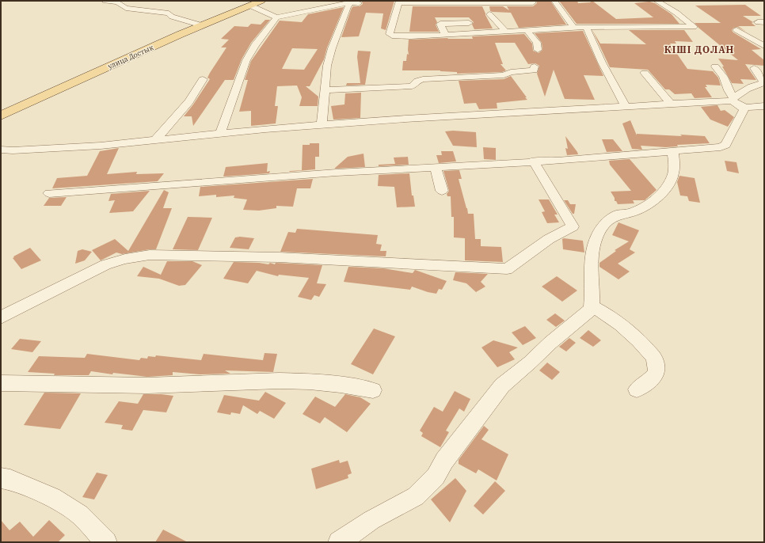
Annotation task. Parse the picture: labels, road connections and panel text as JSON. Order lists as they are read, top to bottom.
{
  "streets": {
    "main road": ["улица Достык"]
  },
  "districts": ["КІШІ ДОЛАН"]
}
